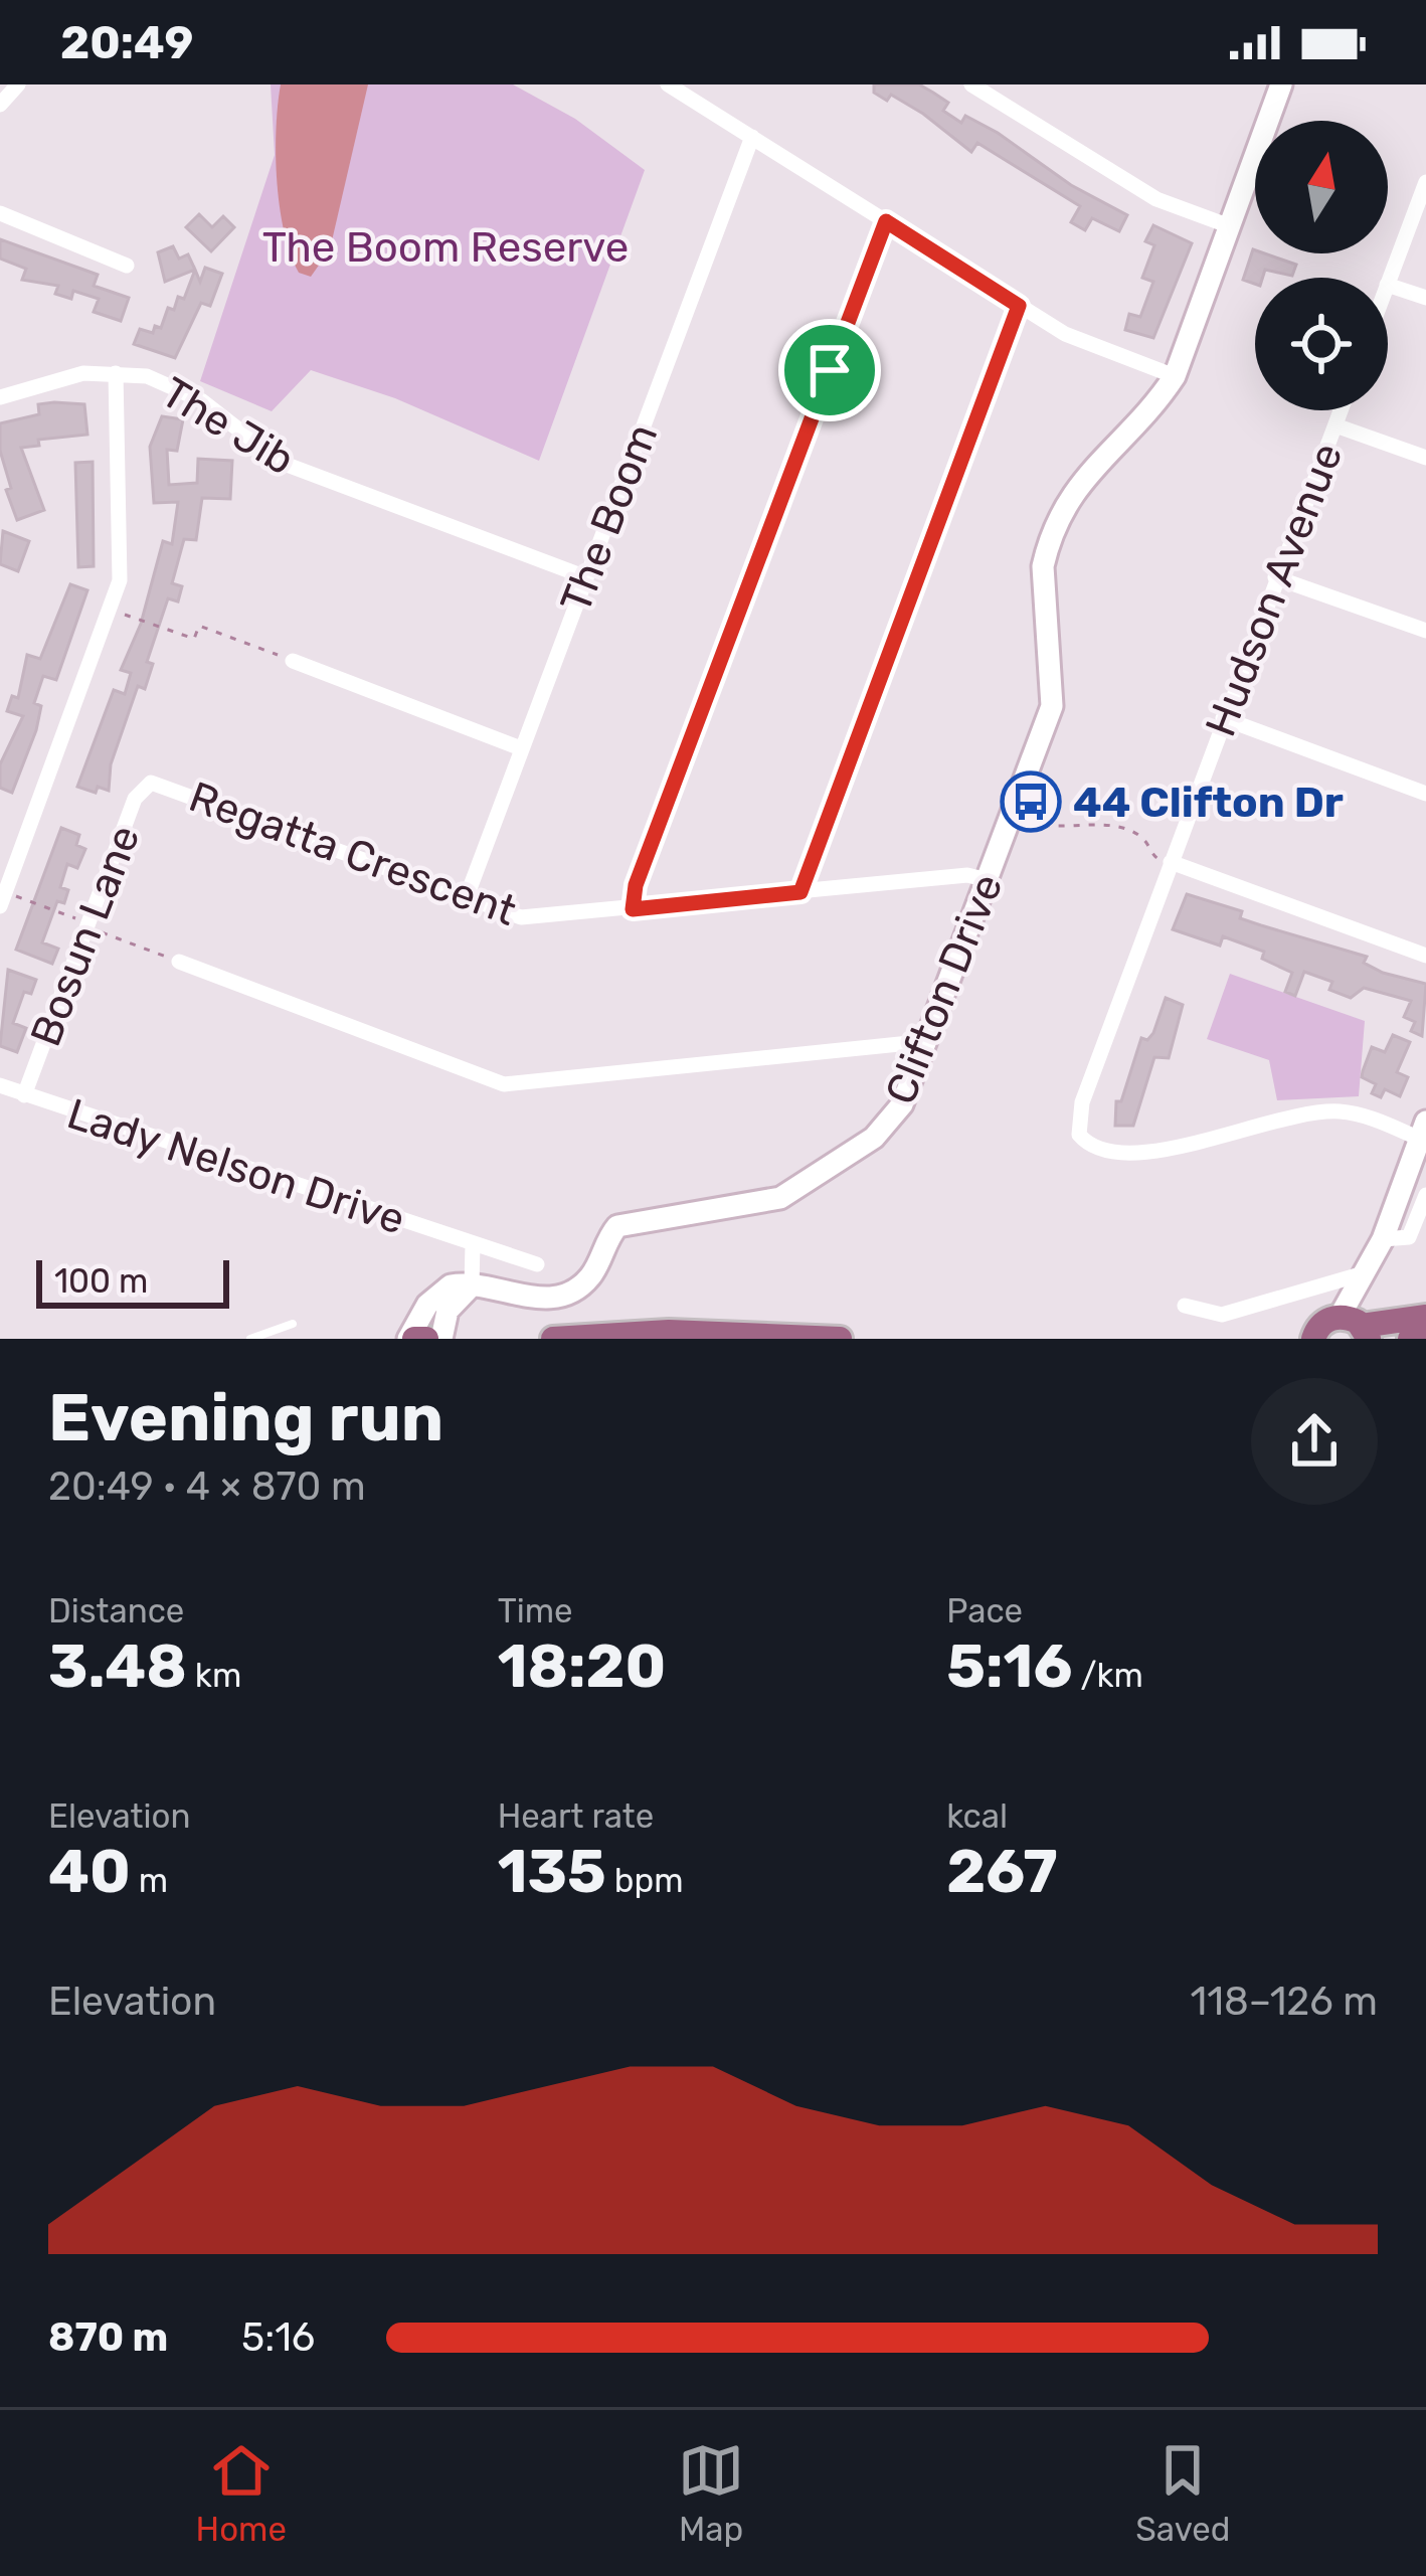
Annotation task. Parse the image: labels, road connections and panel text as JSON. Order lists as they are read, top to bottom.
{
  "streets": {
    "street": [
      "The Jib",
      "The Boom",
      "Hudson Avenue",
      "Regatta Crescent",
      "Bosun Lane",
      "Clifton Drive",
      "Lady Nelson Drive"
    ]
  },
  "crossings": [
    ["The Jib", "The Boom"],
    ["The Boom", "Regatta Crescent"],
    ["Regatta Crescent", "Bosun Lane"],
    ["Regatta Crescent", "Clifton Drive"],
    ["Bosun Lane", "Lady Nelson Drive"]
  ],
  "parks": ["The Boom Reserve"],
  "places": {
    "bus stop": ["44 Clifton Dr"]
  },
  "scale_bar": "100 m",
  "north": "top",
  "page": {
    "status": "20:49",
    "scale": "100 m",
    "heading": ["Evening run", "20:49 · 4 × 870 m"],
    "stats": [
      ["Distance", "3.48 km"],
      ["Time", "18:20"],
      ["Pace", "5:16 /km"],
      ["Elevation", "40 m"],
      ["Heart rate", "135 bpm"],
      ["kcal", "267"]
    ],
    "chart": ["Elevation", "118–126 m"],
    "list": [
      {
        "name": "870 m",
        "note": "5:16"
      }
    ],
    "tabs": ["Home", "Map", "Saved"]
  }
}
